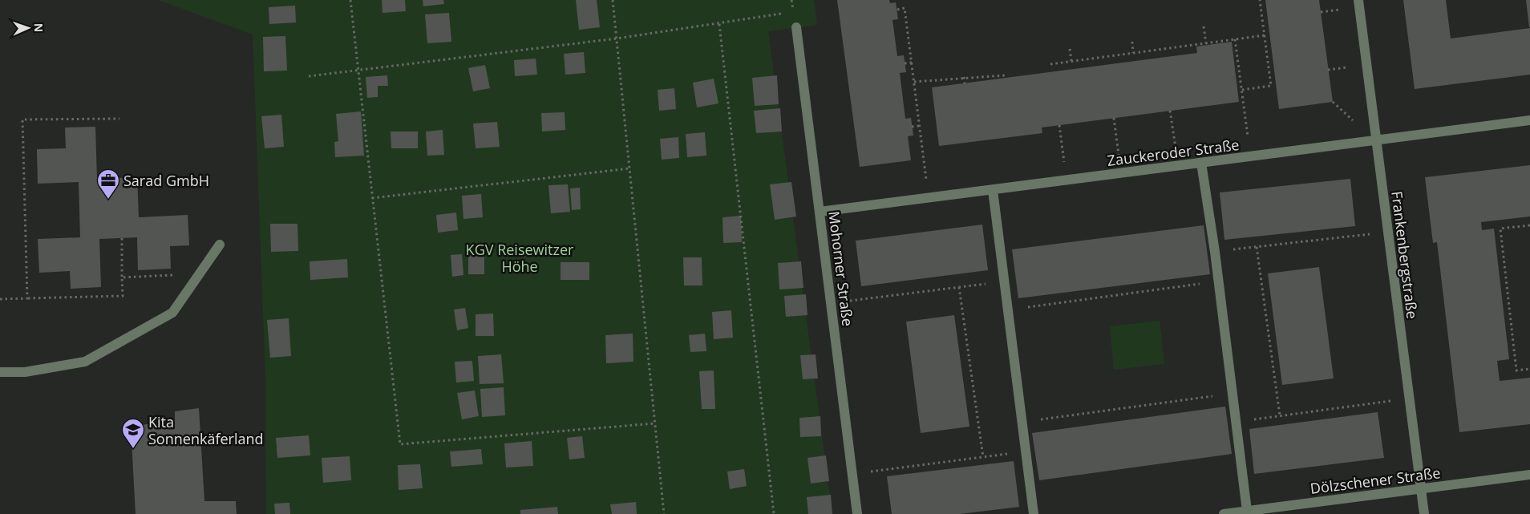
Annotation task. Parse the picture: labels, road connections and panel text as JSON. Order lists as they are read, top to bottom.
{
  "streets": {
    "street": [
      "Zauckeroder Straße",
      "Frankenbergstraße",
      "Mohorner Straße",
      "Dölzschener Straße"
    ]
  },
  "crossings": [
    ["Zauckeroder Straße", "Frankenbergstraße"],
    ["Zauckeroder Straße", "Mohorner Straße"],
    ["Frankenbergstraße", "Dölzschener Straße"]
  ],
  "parks": ["KGV Reisewitzer Höhe"],
  "places": {
    "office": ["Sarad GmbH"],
    "school or university": ["Kita Sonnenkäferland"]
  },
  "north": "right"
}
